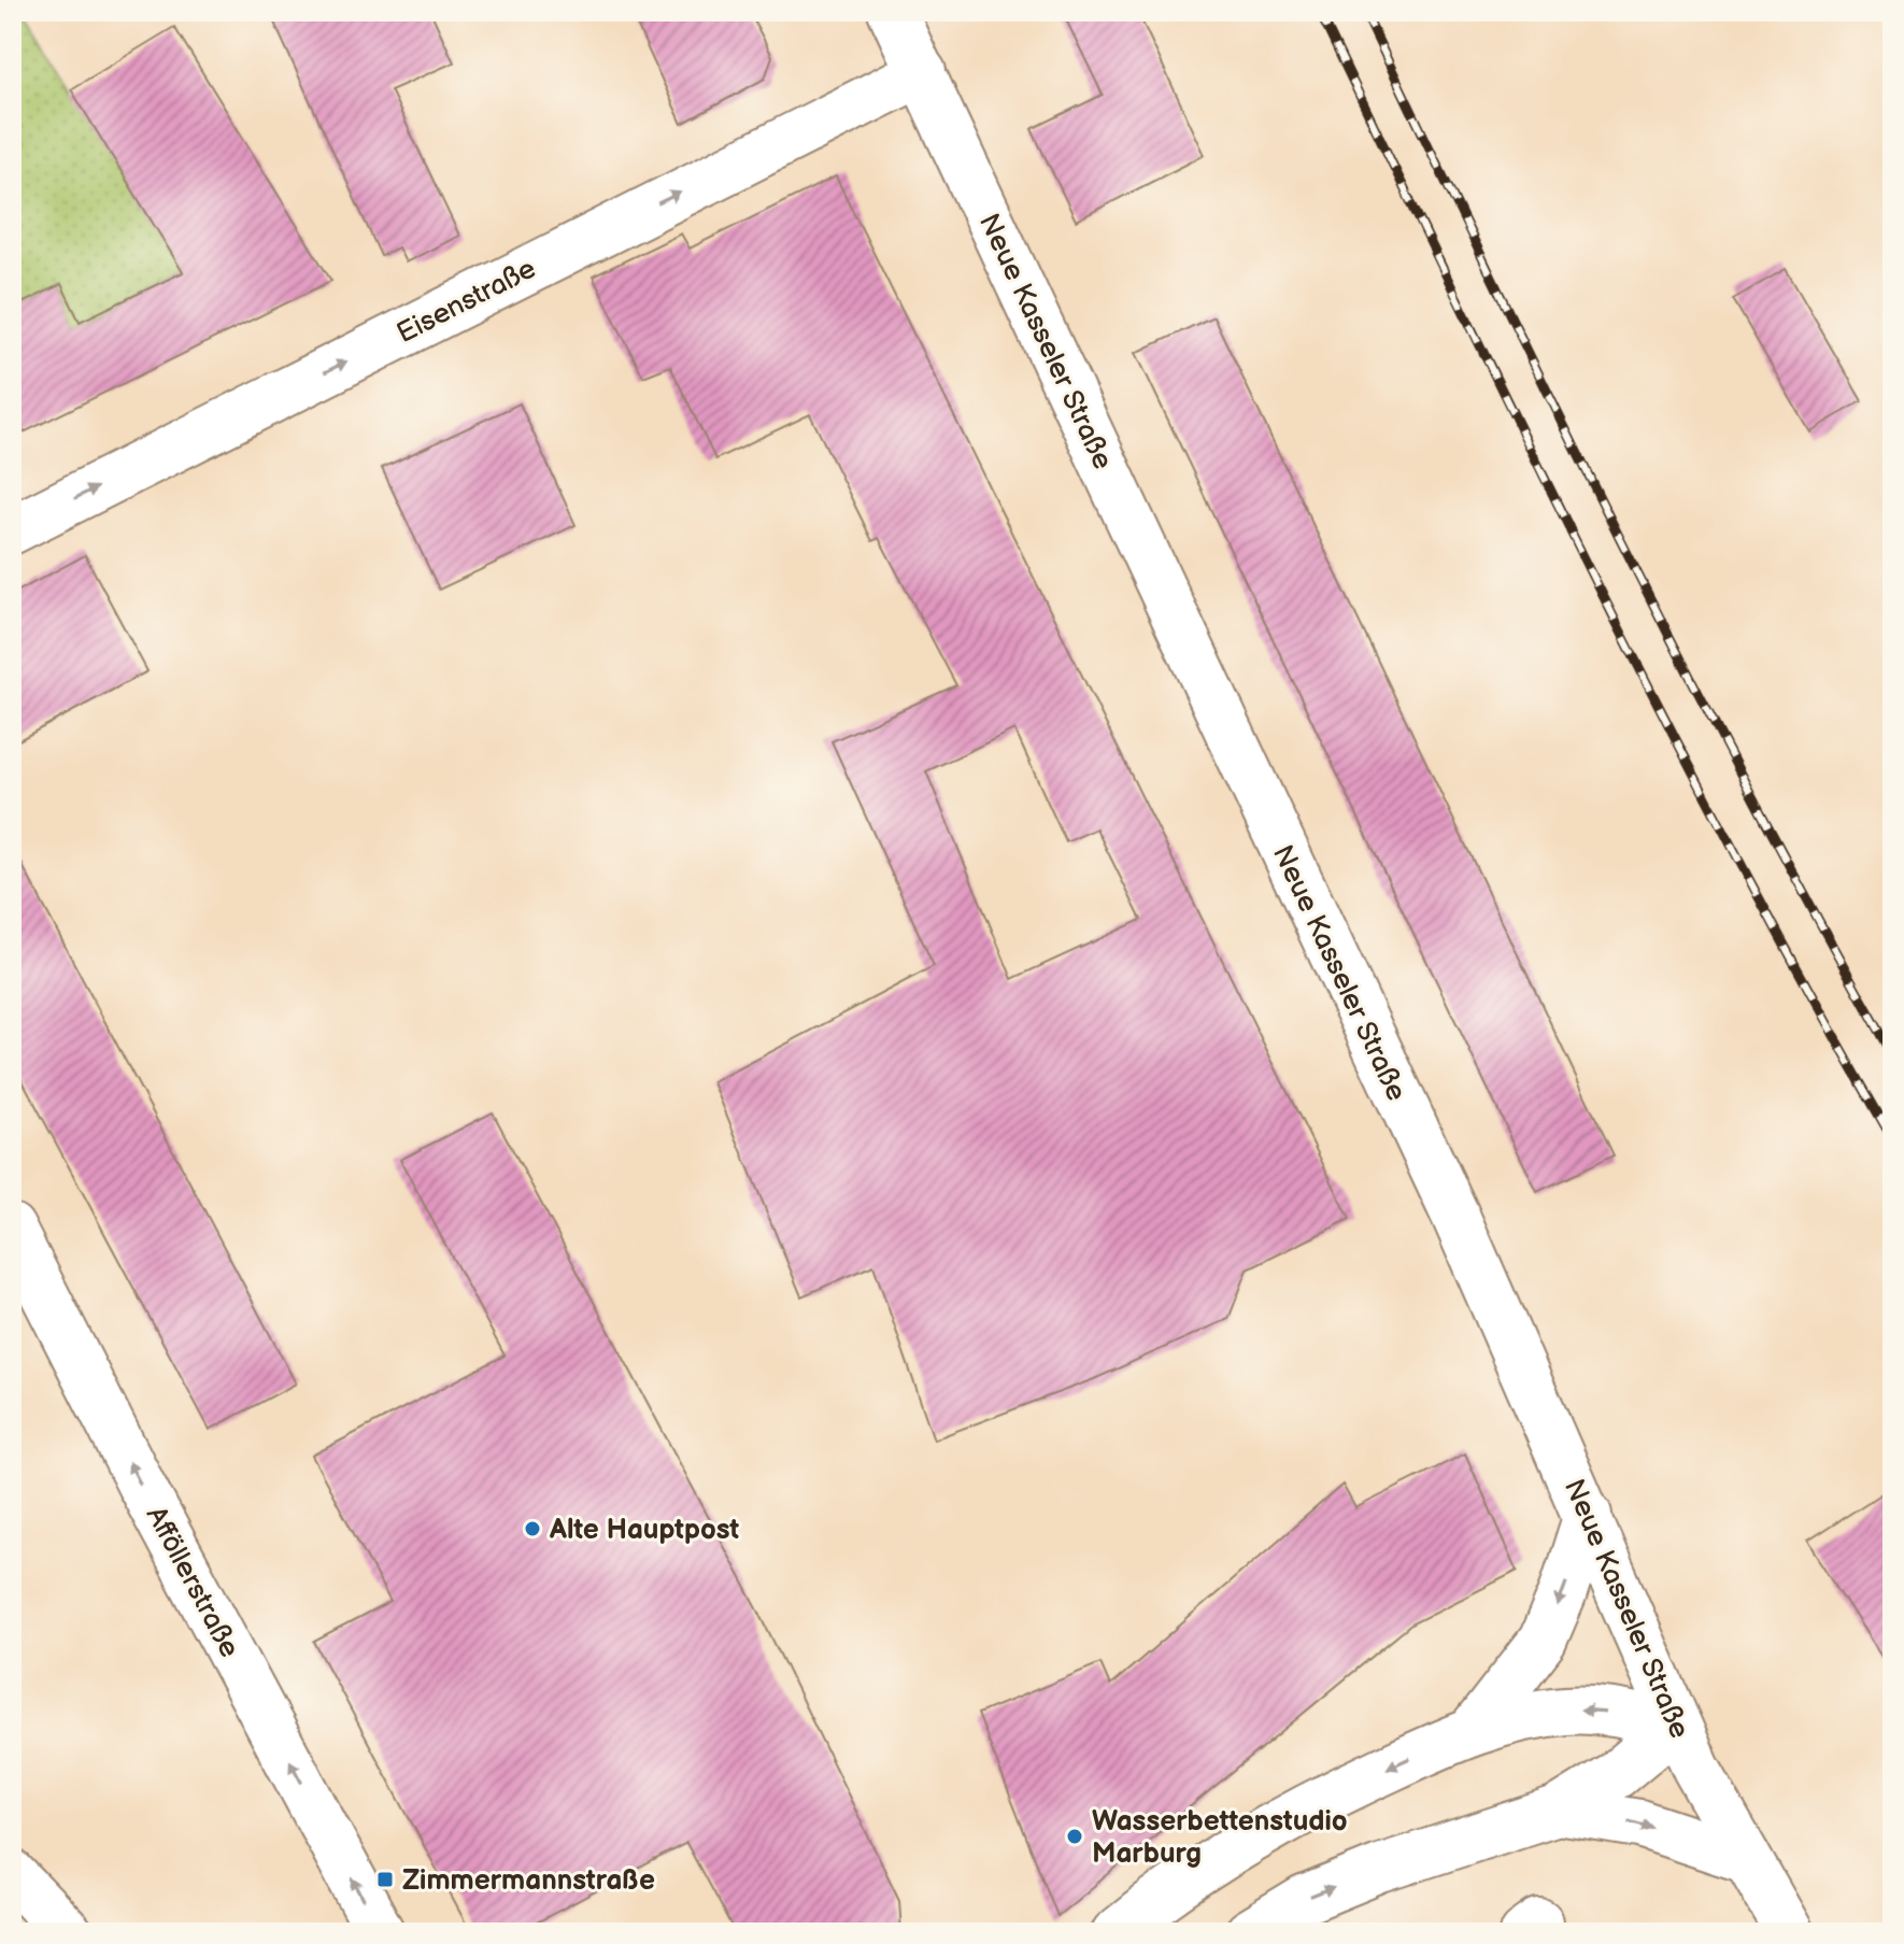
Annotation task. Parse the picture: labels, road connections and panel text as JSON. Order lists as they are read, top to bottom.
{
  "streets": {
    "main road": ["Eisenstraße", "Neue Kasseler Straße", "Afföllerstraße"]
  },
  "crossings": [
    ["Eisenstraße", "Neue Kasseler Straße"]
  ],
  "one_way": ["Eisenstraße", "Afföllerstraße"],
  "places": {
    "other": ["Alte Hauptpost", "Wasserbettenstudio Marburg"],
    "transit": ["Zimmermannstraße"]
  }
}
